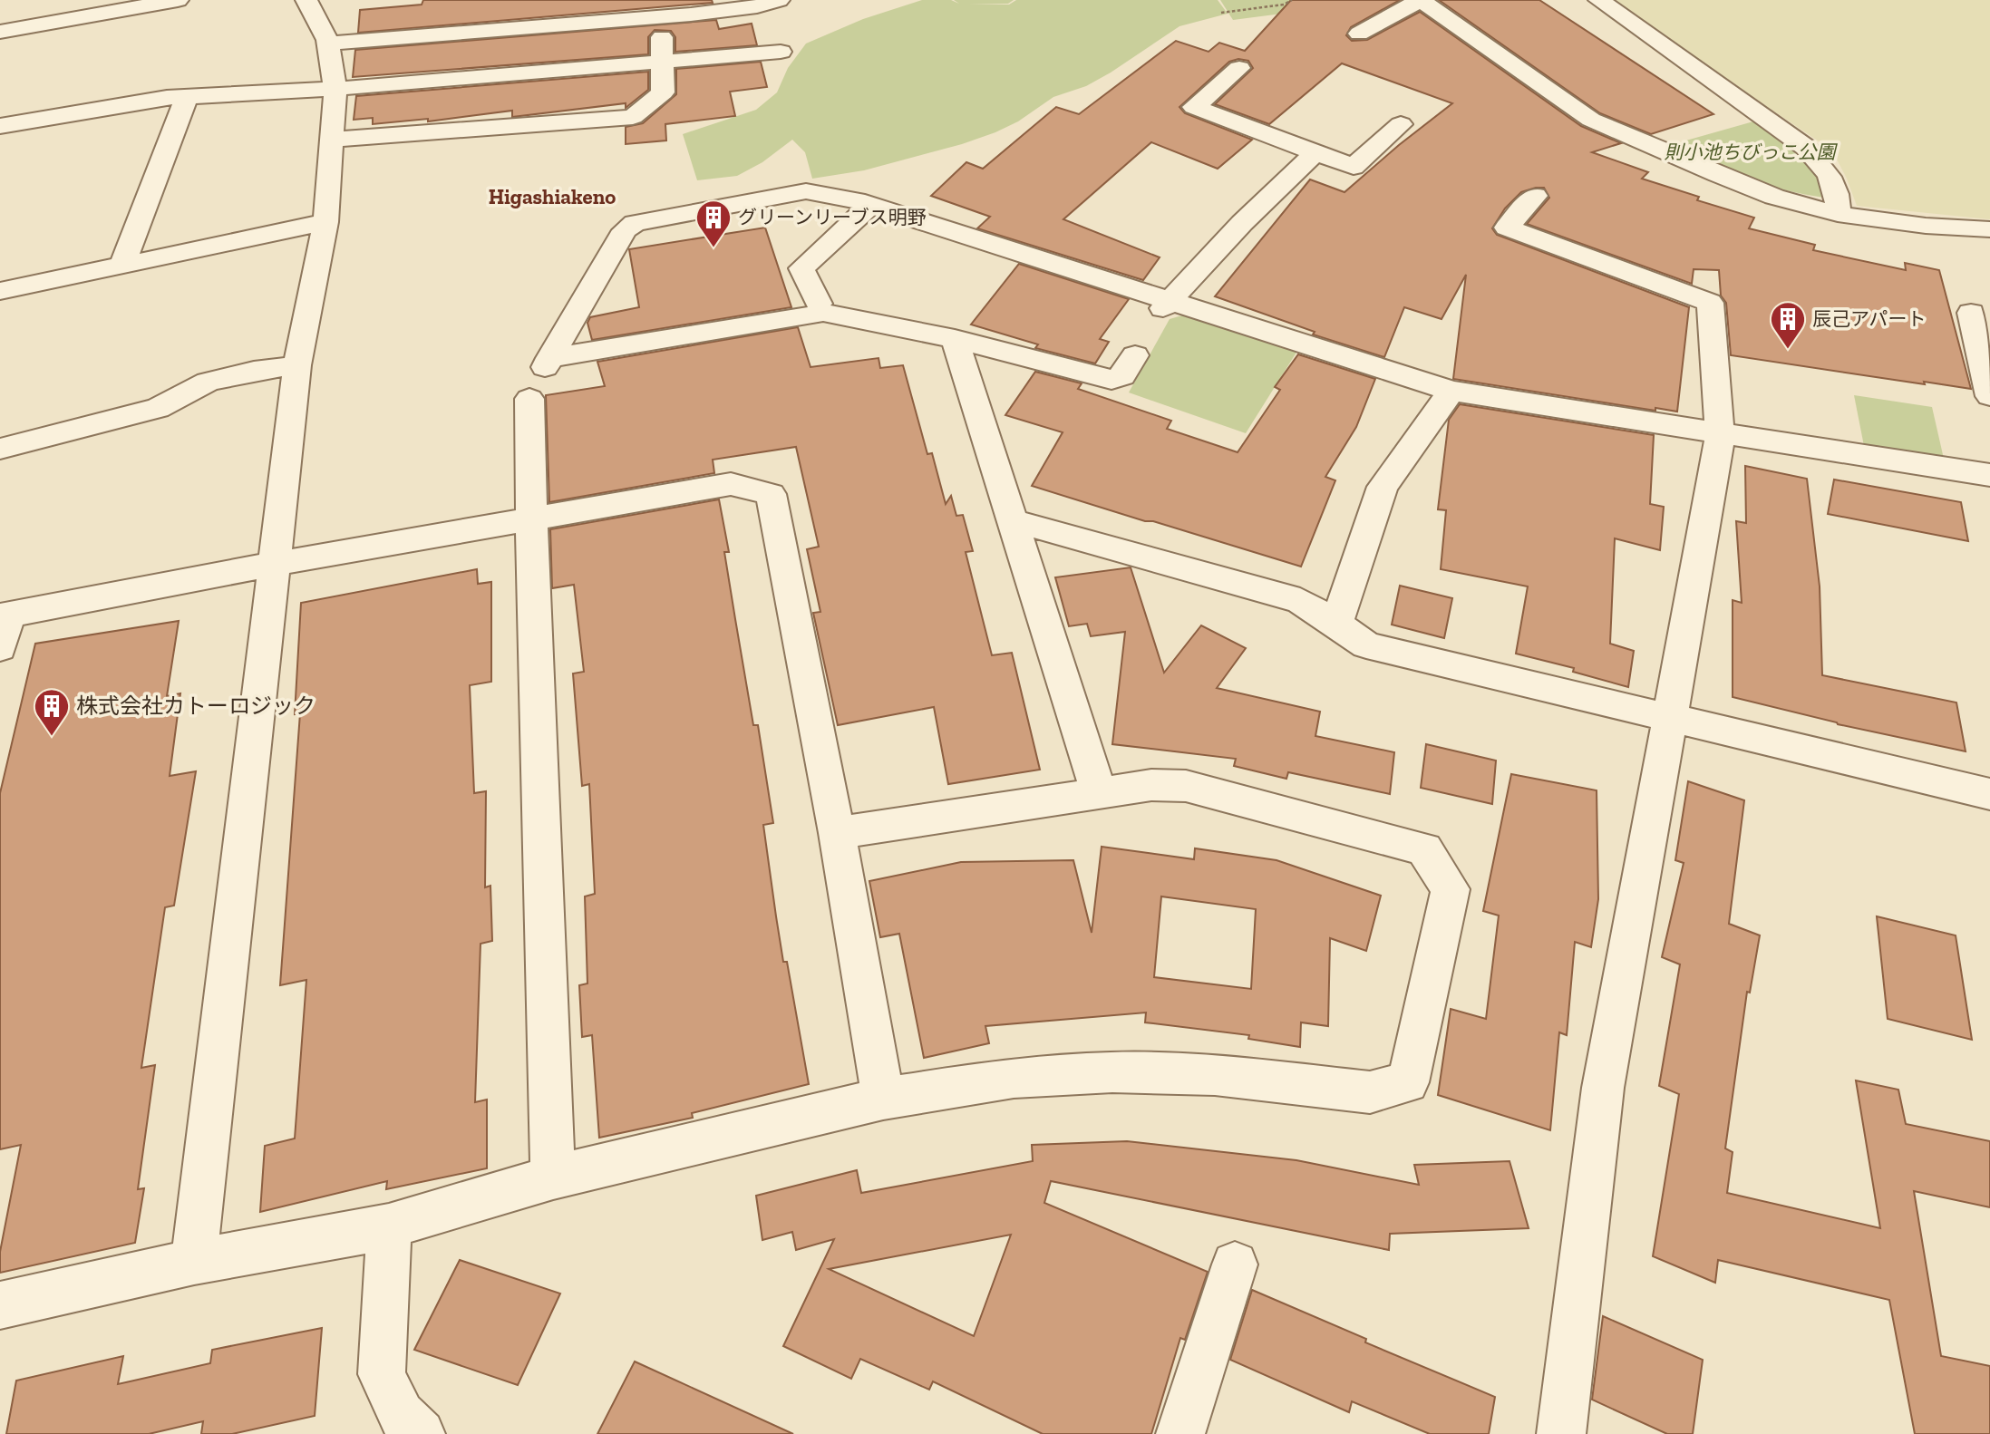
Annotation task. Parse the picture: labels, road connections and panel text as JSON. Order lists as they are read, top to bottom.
{
  "districts": ["Higashiakeno"],
  "parks": ["則小池ちびっこ公園"],
  "places": {
    "building": ["グリーンリーブス明野", "辰己アパート", "株式会社カトーロジック"]
  }
}
